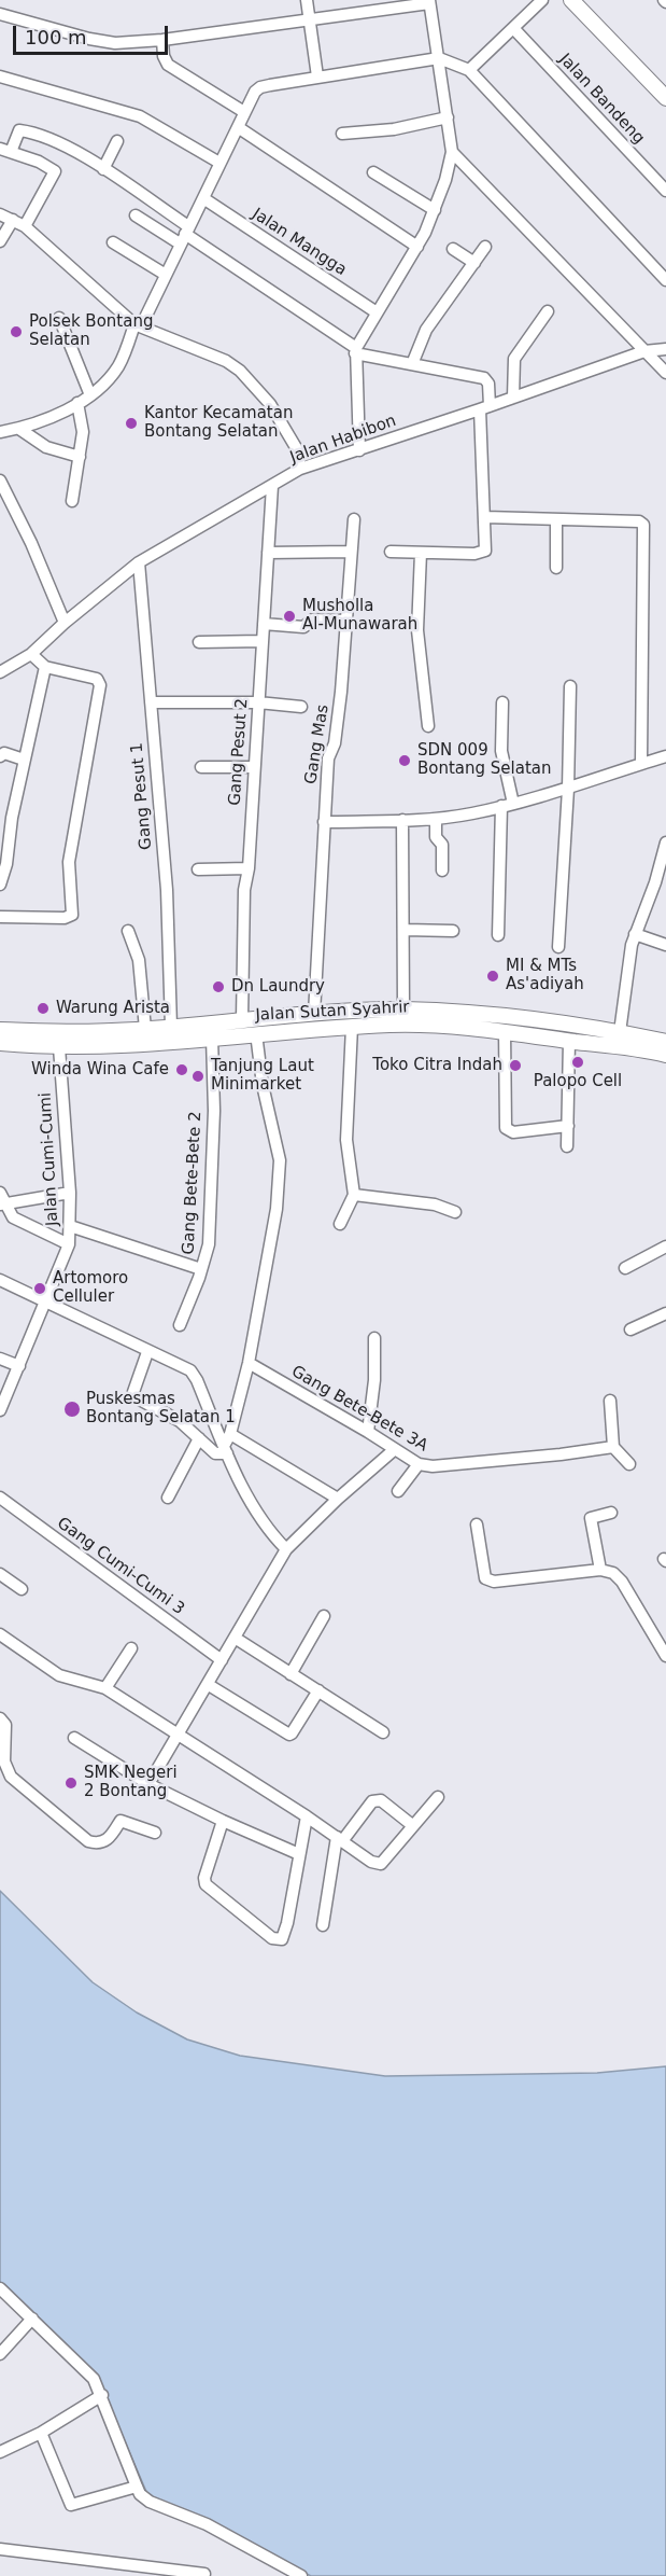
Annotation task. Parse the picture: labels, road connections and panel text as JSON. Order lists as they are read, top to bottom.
{
  "streets": {
    "street": [
      "Jalan Bandeng",
      "Jalan Mangga",
      "Jalan Habibon",
      "Gang Mas",
      "Gang Pesut 2",
      "Gang Pesut 1",
      "Jalan Sutan Syahrir",
      "Jalan Cumi-Cumi",
      "Gang Bete-Bete 2",
      "Gang Bete-Bete 3A",
      "Gang Cumi-Cumi 3"
    ]
  },
  "crossings": [
    ["Jalan Habibon", "Gang Pesut 2"],
    ["Jalan Habibon", "Gang Pesut 1"],
    ["Gang Mas", "Jalan Sutan Syahrir"],
    ["Gang Pesut 2", "Jalan Sutan Syahrir"],
    ["Gang Pesut 1", "Jalan Sutan Syahrir"],
    ["Jalan Sutan Syahrir", "Jalan Cumi-Cumi"],
    ["Jalan Sutan Syahrir", "Gang Bete-Bete 2"]
  ],
  "places": [
    "Polsek Bontang Selatan",
    "Kantor Kecamatan Bontang Selatan",
    "Musholla Al-Munawarah",
    "SDN 009 Bontang Selatan",
    "MI & MTs As'adiyah",
    "Dn Laundry",
    "Warung Arista",
    "Palopo Cell",
    "Toko Citra Indah",
    "Winda Wina Cafe",
    "Tanjung Laut Minimarket",
    "Artomoro Celluler",
    "Puskesmas Bontang Selatan 1",
    "SMK Negeri 2 Bontang"
  ],
  "scale_bar": "100 m"
}
